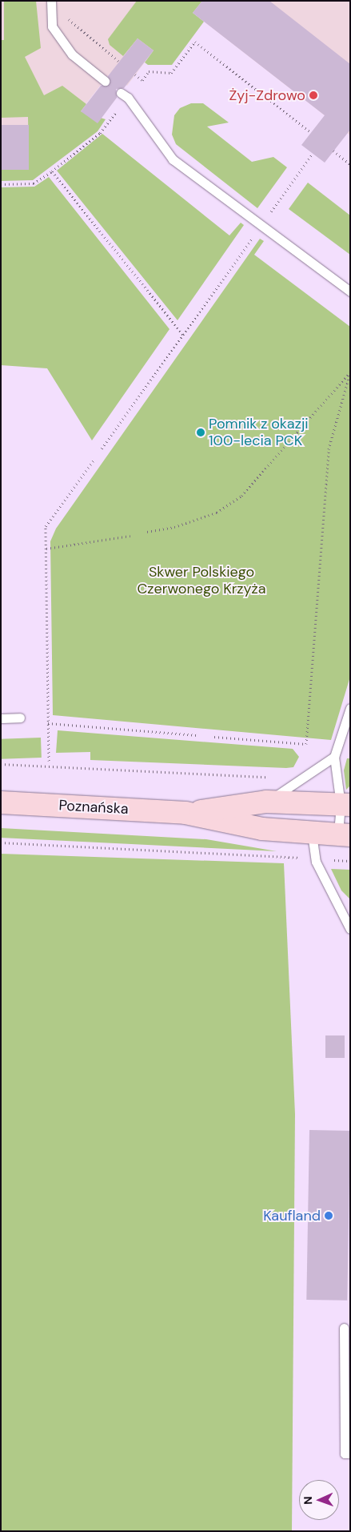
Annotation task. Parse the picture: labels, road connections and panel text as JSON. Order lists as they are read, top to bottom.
{
  "streets": {
    "main road": ["Poznańska"]
  },
  "parks": ["Skwer Polskiego Czerwonego Krzyża"],
  "places": ["Żyj-Zdrowo", "Pomnik z okazji 100-lecia PCK", "Kaufland"],
  "north": "left"
}
